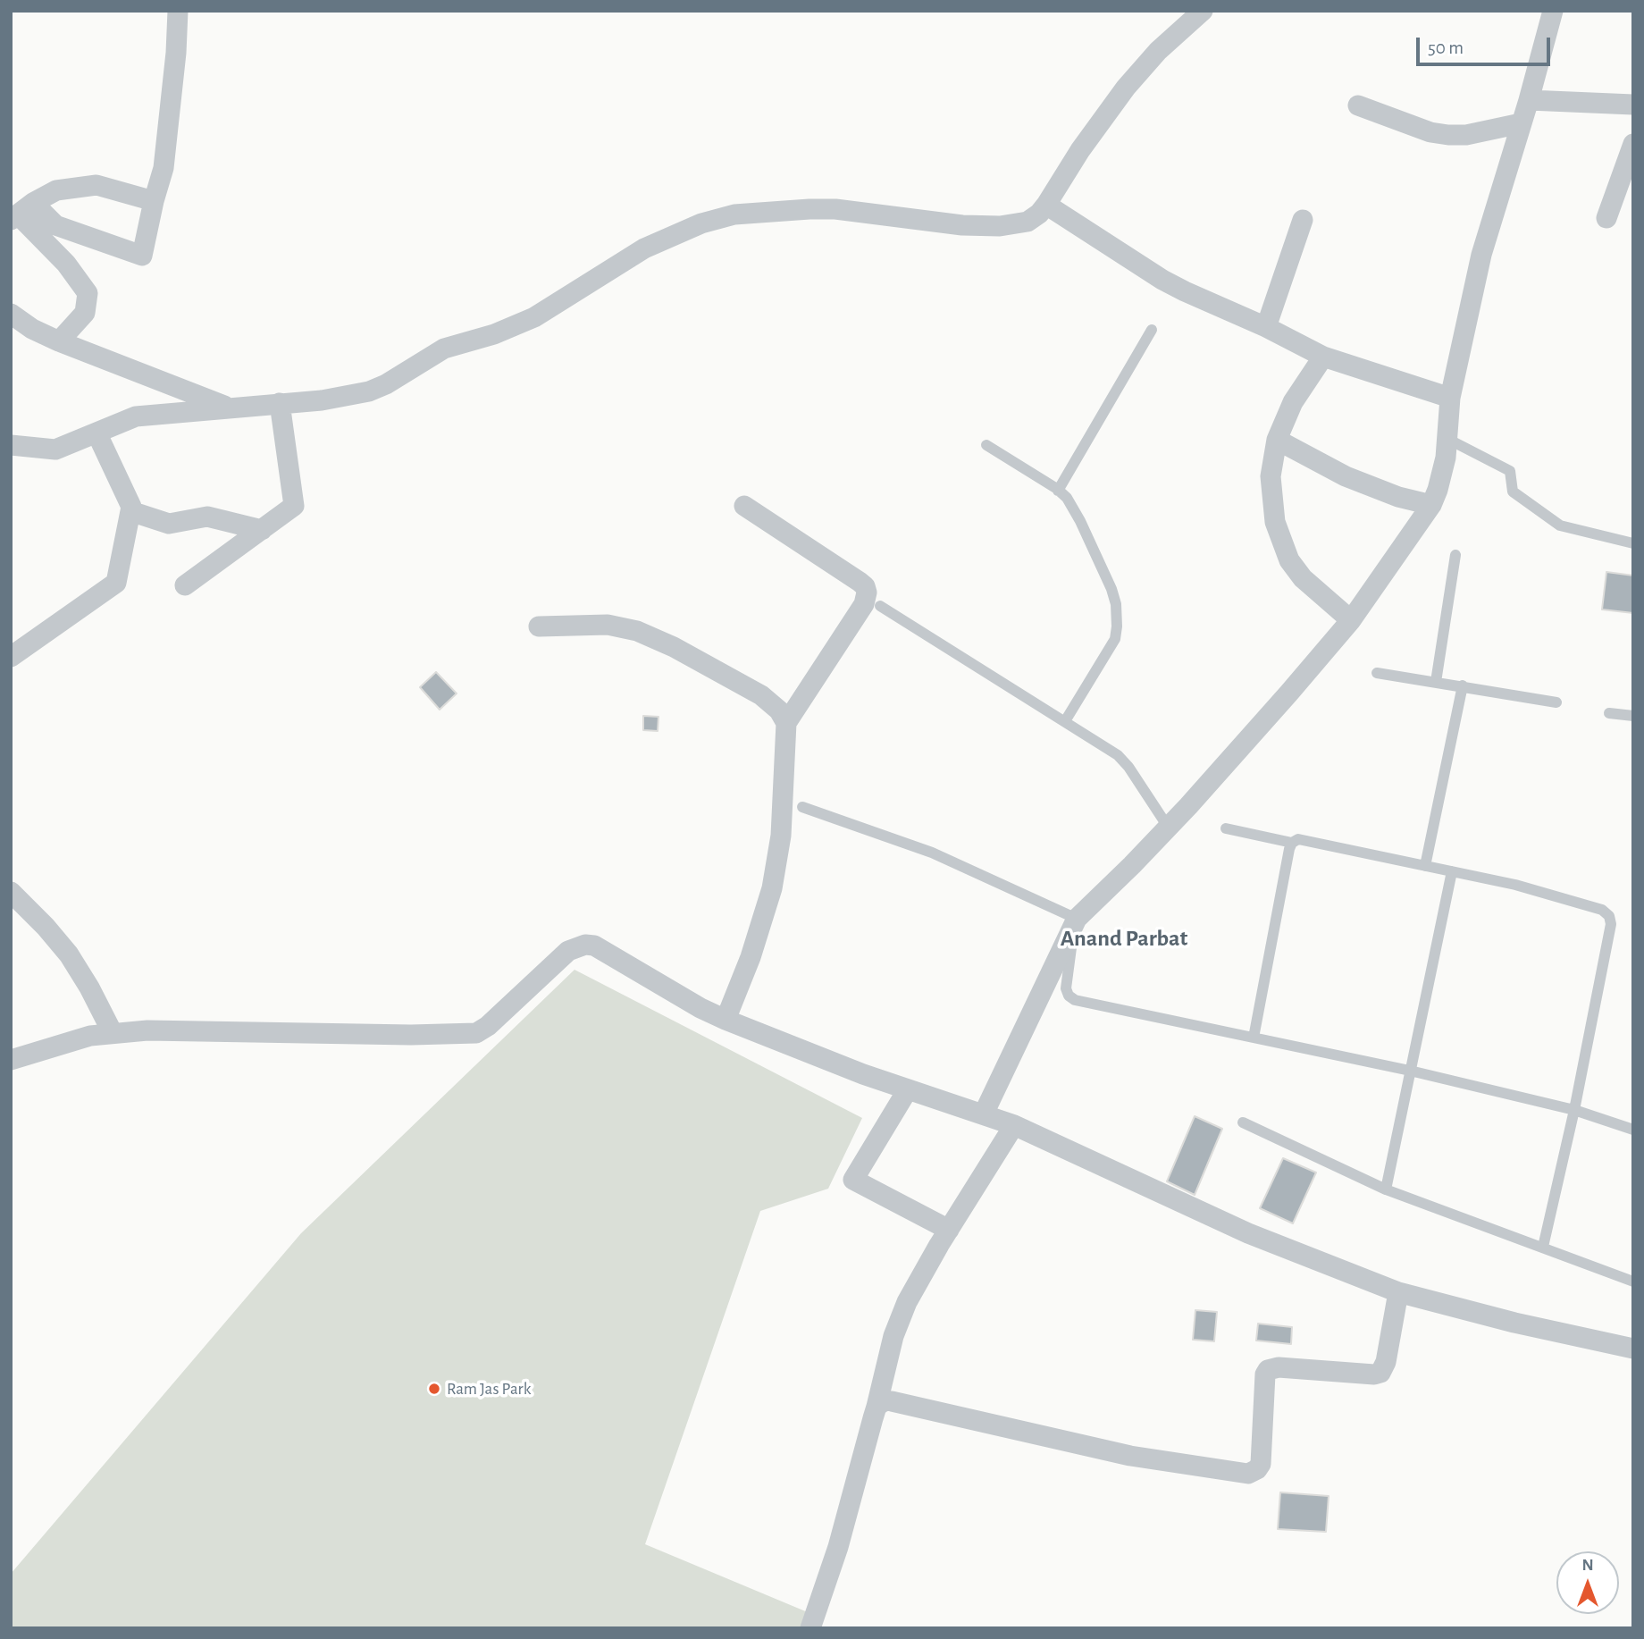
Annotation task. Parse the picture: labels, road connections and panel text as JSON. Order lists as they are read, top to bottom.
{
  "districts": ["Anand Parbat"],
  "places": ["Ram Jas Park"],
  "scale_bar": "50 m",
  "north": "top"
}
